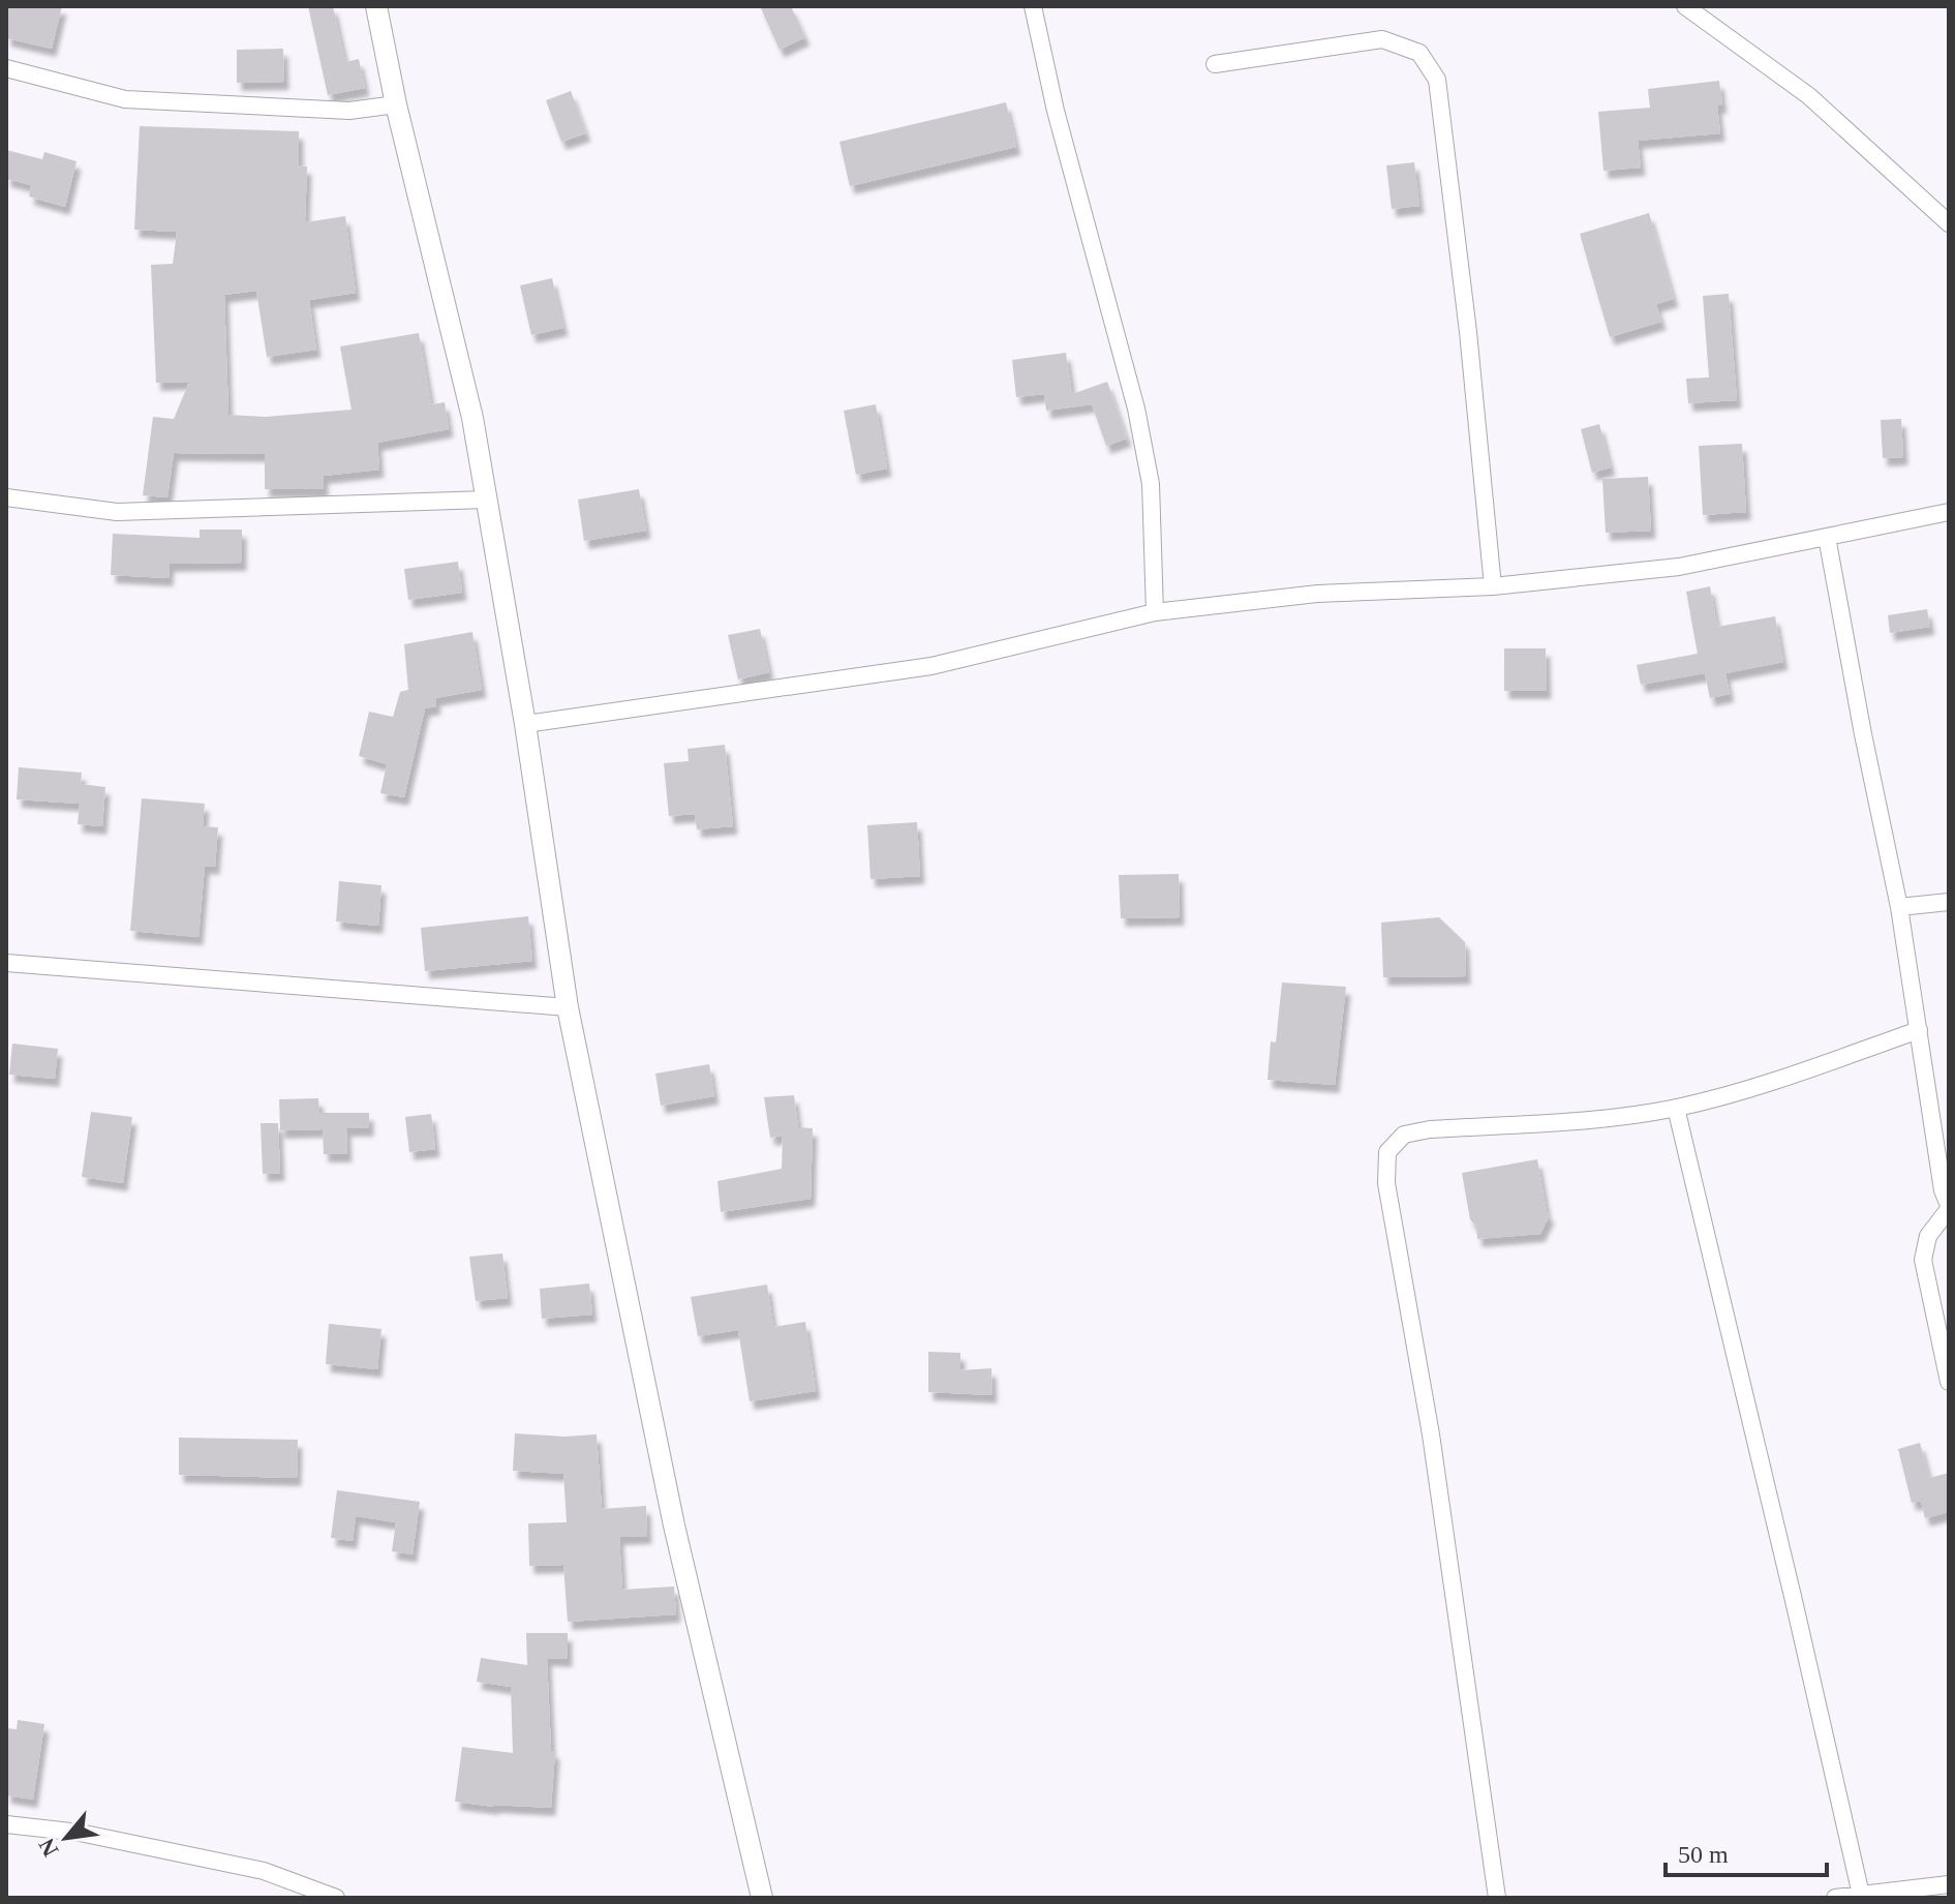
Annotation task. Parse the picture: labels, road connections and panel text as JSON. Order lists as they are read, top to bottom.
{
  "scale_bar": "50 m",
  "north": "bottom left"
}
